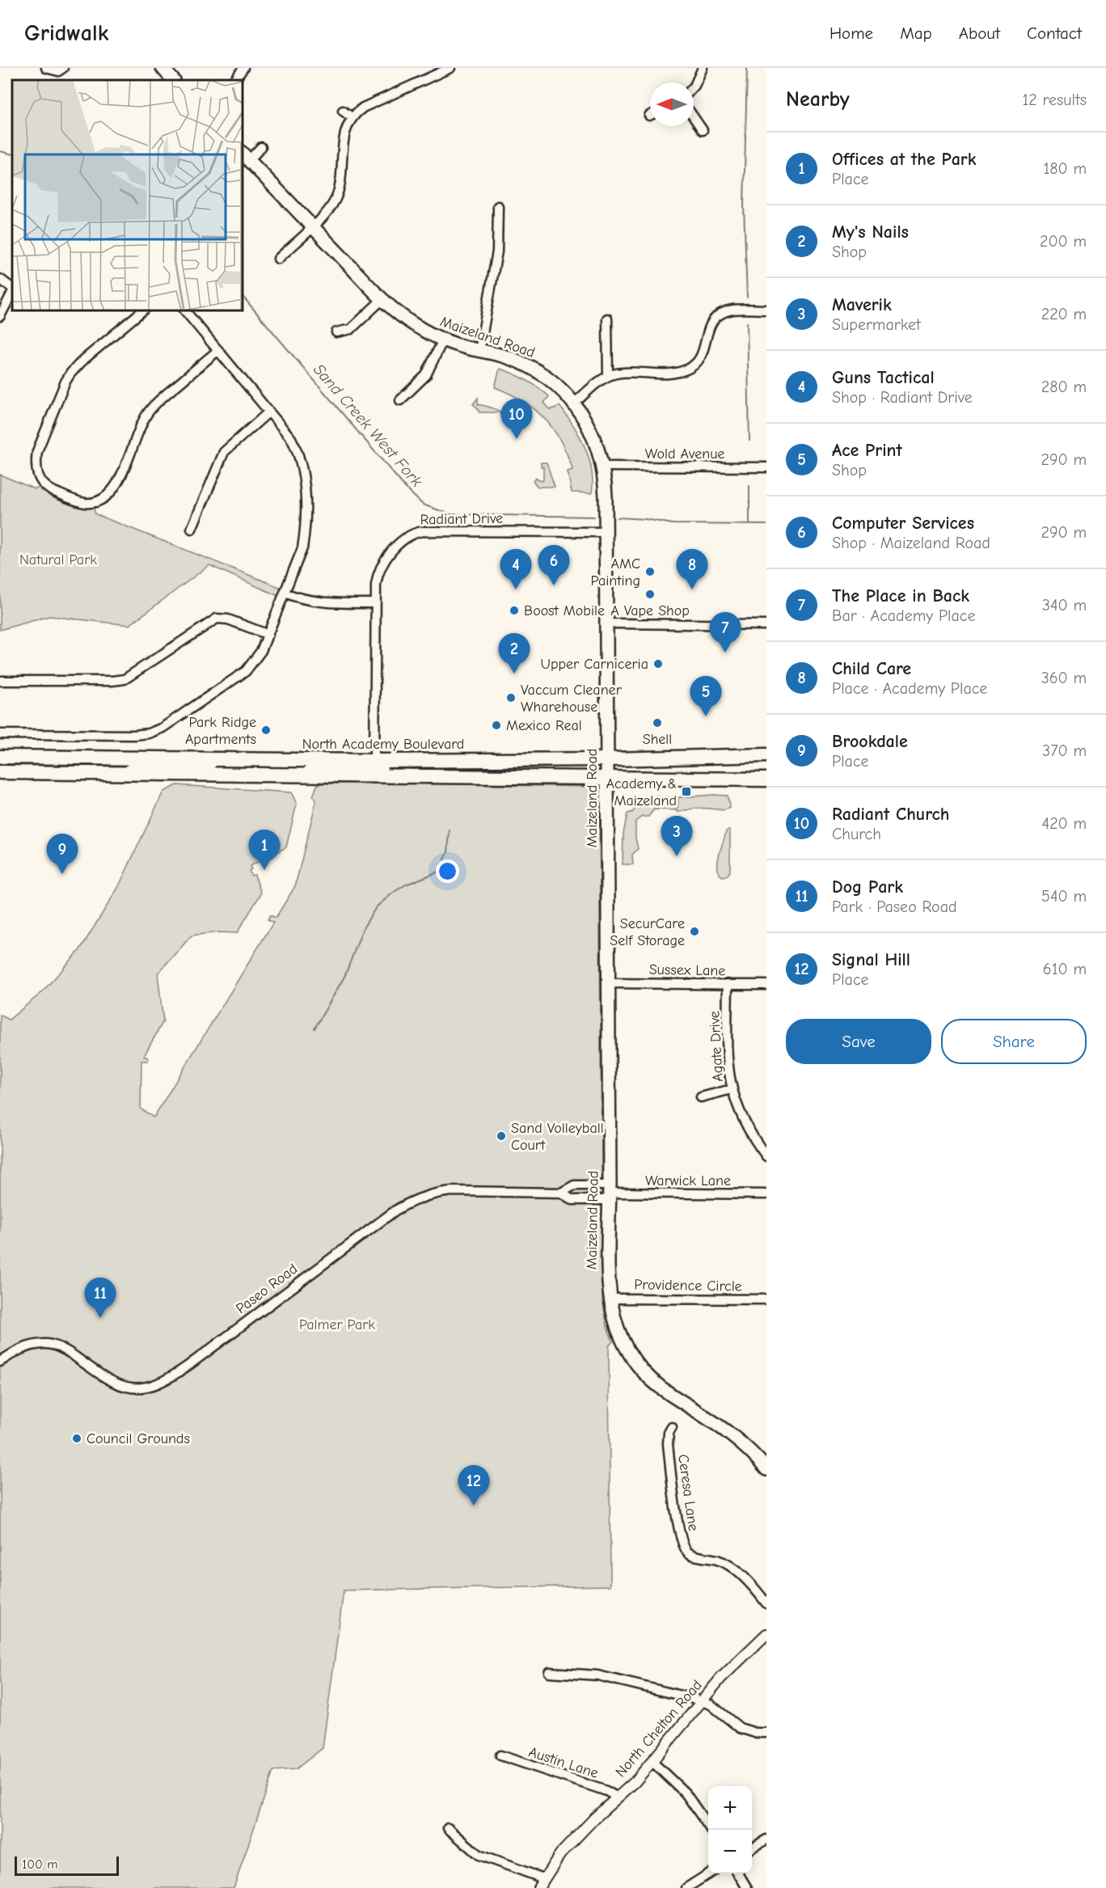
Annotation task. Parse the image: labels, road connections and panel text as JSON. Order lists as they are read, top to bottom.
{
  "streets": {
    "main road": ["Maizeland Road", "North Academy Boulevard"],
    "street": [
      "Wold Avenue",
      "Radiant Drive",
      "Sussex Lane",
      "Agate Drive",
      "Warwick Lane",
      "Providence Circle",
      "Paseo Road",
      "Ceresa Lane",
      "North Chelton Road",
      "Austin Lane"
    ]
  },
  "crossings": [
    ["Maizeland Road", "Wold Avenue"],
    ["Maizeland Road", "Radiant Drive"],
    ["Maizeland Road", "North Academy Boulevard"],
    ["Maizeland Road", "Sussex Lane"],
    ["Maizeland Road", "Warwick Lane"],
    ["Maizeland Road", "Providence Circle"],
    ["Maizeland Road", "Paseo Road"],
    ["Radiant Drive", "North Academy Boulevard"],
    ["Sussex Lane", "Agate Drive"],
    ["Warwick Lane", "Paseo Road"],
    ["North Chelton Road", "Austin Lane"]
  ],
  "water": ["Sand Creek West Fork"],
  "parks": ["Natural Park", "Palmer Park"],
  "places": {
    "other": [
      "AMC Painting",
      "A Vape Shop",
      "Boost Mobile",
      "Upper Carniceria",
      "Vaccum Cleaner Wharehouse",
      "Shell",
      "Mexico Real",
      "Park Ridge Apartments",
      "SecurCare Self Storage",
      "Sand Volleyball Court",
      "Council Grounds"
    ],
    "transit": ["Academy & Maizeland"]
  },
  "scale_bar": "100 m",
  "north": "left",
  "page": {
    "header": "Gridwalk",
    "nav": [
      "Home",
      "Map",
      "About",
      "Contact"
    ],
    "heading": ["Nearby", "12 results"],
    "list": [
      {
        "mark": "1",
        "name": "Offices at the Park",
        "note": "Place",
        "value": "180 m"
      },
      {
        "mark": "2",
        "name": "My's Nails",
        "note": "Shop",
        "value": "200 m"
      },
      {
        "mark": "3",
        "name": "Maverik",
        "note": "Supermarket",
        "value": "220 m"
      },
      {
        "mark": "4",
        "name": "Guns Tactical",
        "note": "Shop · Radiant Drive",
        "value": "280 m"
      },
      {
        "mark": "5",
        "name": "Ace Print",
        "note": "Shop",
        "value": "290 m"
      },
      {
        "mark": "6",
        "name": "Computer Services",
        "note": "Shop · Maizeland Road",
        "value": "290 m"
      },
      {
        "mark": "7",
        "name": "The Place in Back",
        "note": "Bar · Academy Place",
        "value": "340 m"
      },
      {
        "mark": "8",
        "name": "Child Care",
        "note": "Place · Academy Place",
        "value": "360 m"
      },
      {
        "mark": "9",
        "name": "Brookdale",
        "note": "Place",
        "value": "370 m"
      },
      {
        "mark": "10",
        "name": "Radiant Church",
        "note": "Church",
        "value": "420 m"
      },
      {
        "mark": "11",
        "name": "Dog Park",
        "note": "Park · Paseo Road",
        "value": "540 m"
      },
      {
        "mark": "12",
        "name": "Signal Hill",
        "note": "Place",
        "value": "610 m"
      }
    ],
    "pins": [
      "10",
      "6",
      "4",
      "8",
      "7",
      "2",
      "5",
      "3",
      "1",
      "9",
      "11",
      "12"
    ],
    "buttons": ["Save", "Share"],
    "map_buttons": ["+", "−"],
    "scale": "100 m"
  }
}
